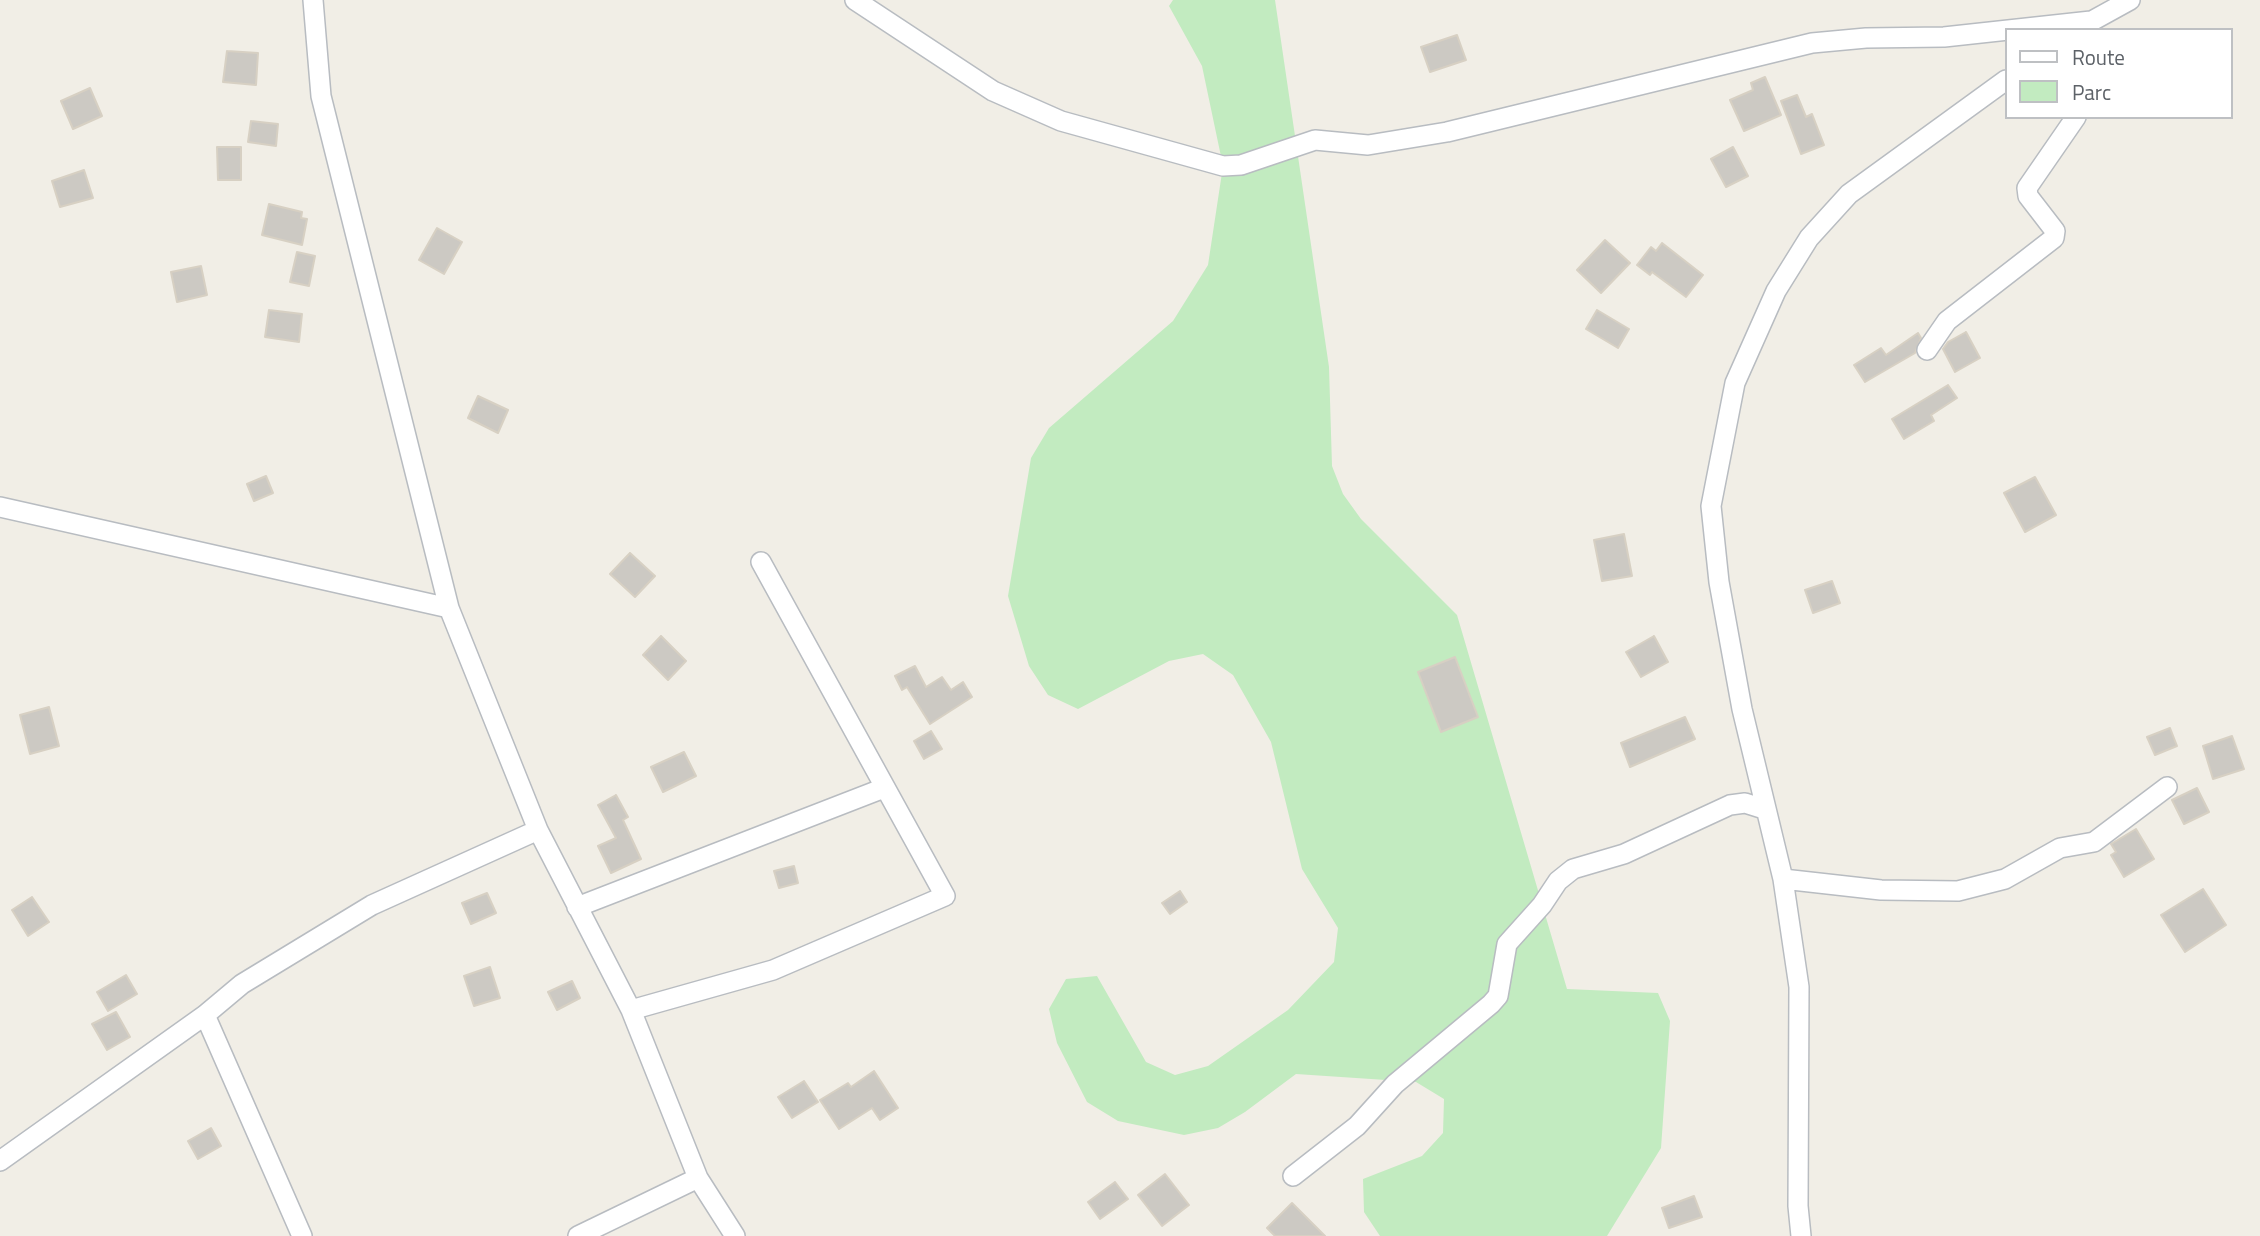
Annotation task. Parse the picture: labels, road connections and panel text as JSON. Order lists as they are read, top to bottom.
{
  "legend": ["Route", "Parc"]
}
